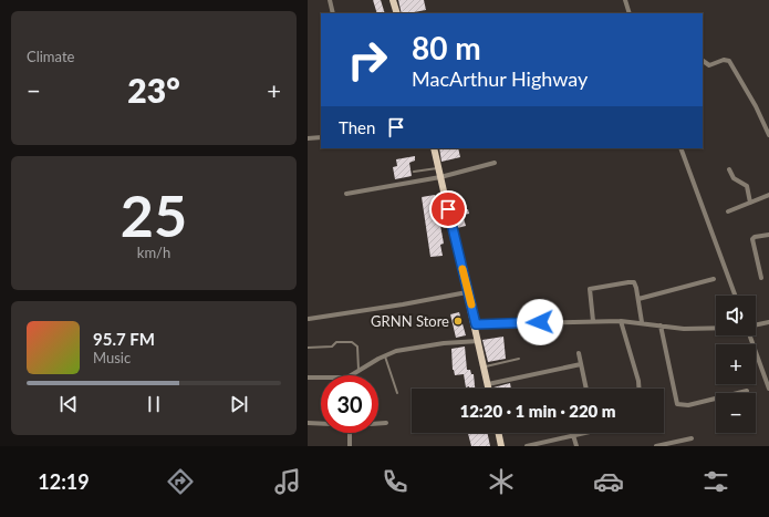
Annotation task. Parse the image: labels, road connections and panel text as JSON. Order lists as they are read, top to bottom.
{
  "places": ["GRNN Store"],
  "page": {
    "tile": [
      "Climate",
      ["25", "km/h"]
    ],
    "turn": ["80 m", "MacArthur Highway"],
    "heat": ["−", "23°", "+"],
    "then": "Then",
    "map_buttons": ["+", "−"],
    "song": ["95.7 FM", "Music"],
    "limit": "30",
    "trip": "12:20 · 1 min · 220 m",
    "tabs": "12:19"
  }
}
